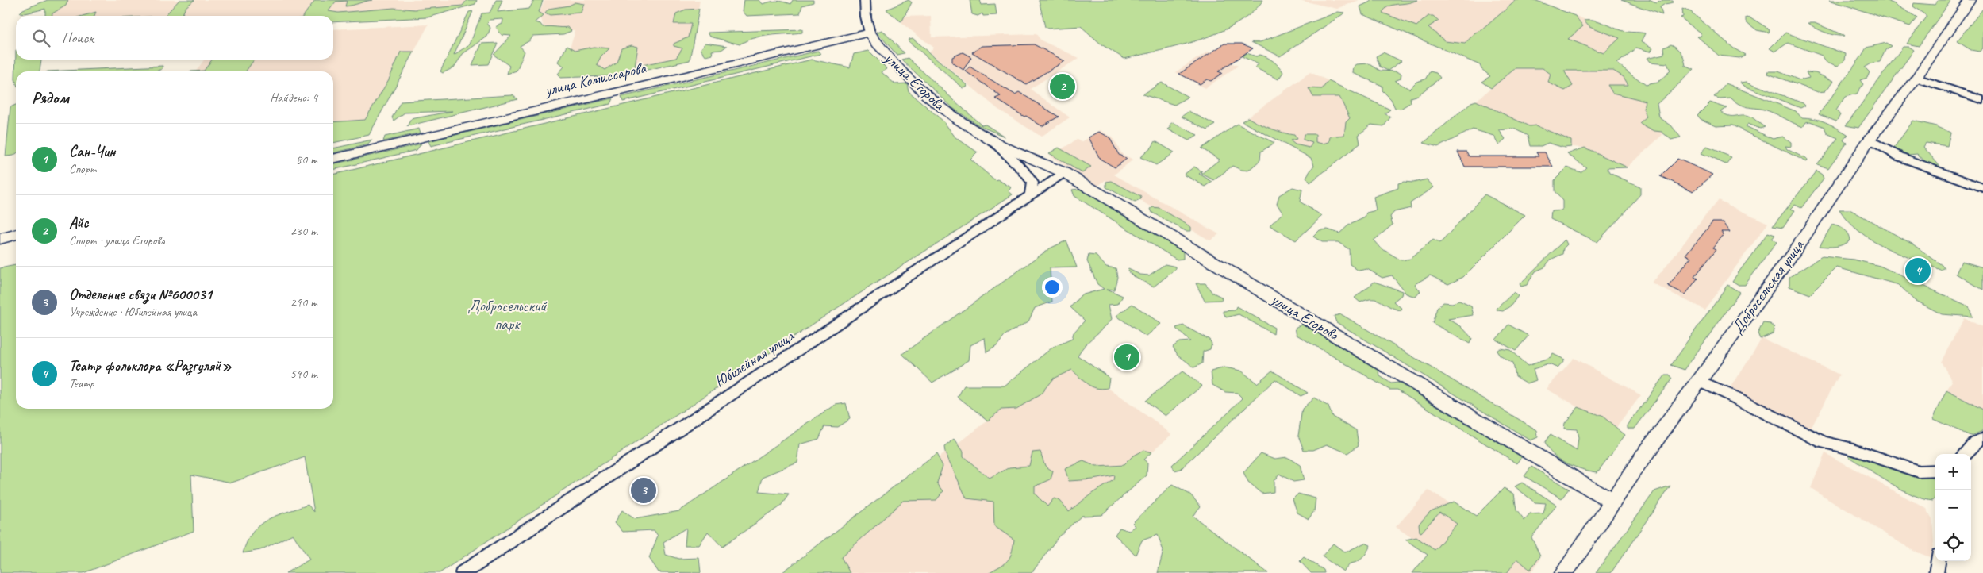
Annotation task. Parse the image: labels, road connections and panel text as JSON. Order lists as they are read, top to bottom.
{
  "streets": {
    "main road": ["улица Комиссарова", "улица Егорова", "Добросельская улица"],
    "street": ["Юбилейная улица"]
  },
  "crossings": [
    ["улица Комиссарова", "улица Егорова"],
    ["улица Егорова", "Добросельская улица"],
    ["улица Егорова", "Юбилейная улица"]
  ],
  "parks": ["Добросельский парк"],
  "page": {
    "search": "Поиск",
    "heading": ["Рядом", "Найдено: 4"],
    "pins": [
      "2",
      "4",
      "1",
      "3"
    ],
    "list": [
      {
        "mark": "1",
        "name": "Сан-Чин",
        "note": "Спорт",
        "value": "80 m"
      },
      {
        "mark": "2",
        "name": "Айс",
        "note": "Спорт · улица Егорова",
        "value": "230 m"
      },
      {
        "mark": "3",
        "name": "Отделение связи №600031",
        "note": "Учреждение · Юбилейная улица",
        "value": "290 m"
      },
      {
        "mark": "4",
        "name": "Театр фольклора «Разгуляй»",
        "note": "Театр",
        "value": "590 m"
      }
    ],
    "map_buttons": ["+", "−"]
  }
}
